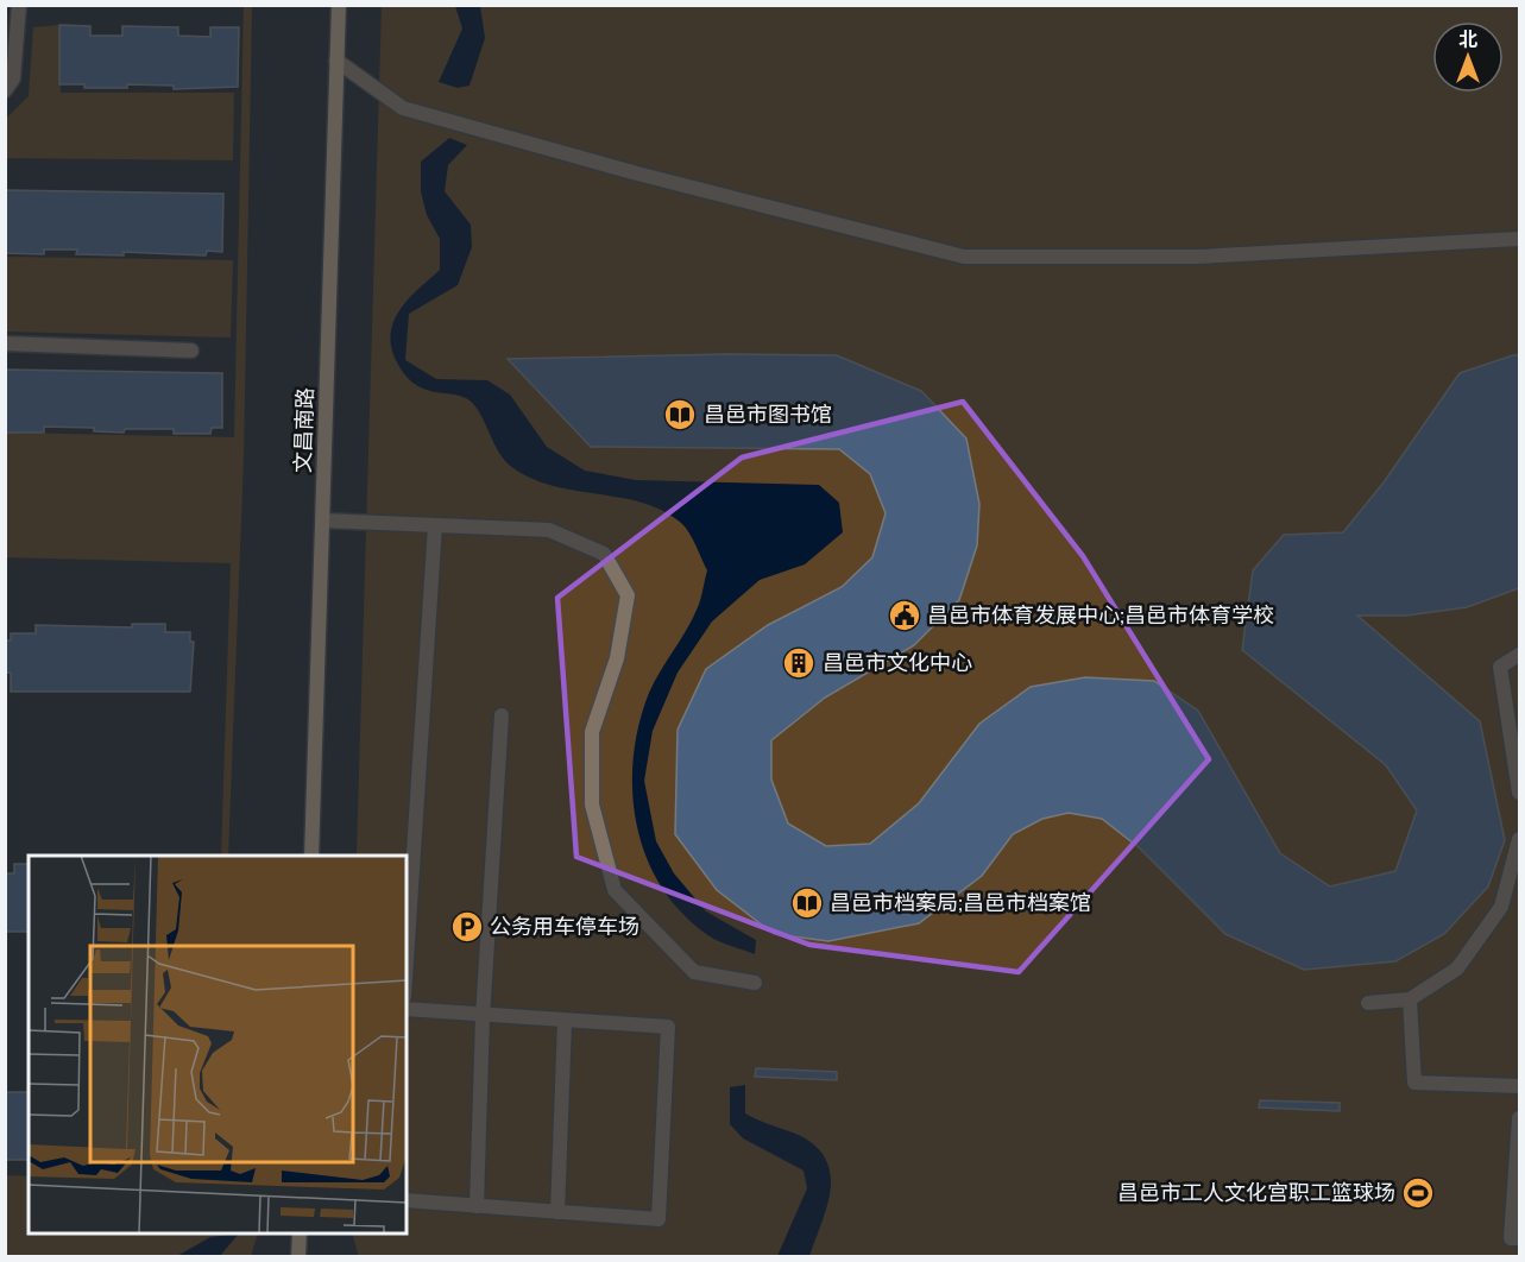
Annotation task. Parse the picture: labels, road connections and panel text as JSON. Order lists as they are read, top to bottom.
{
  "streets": {
    "street": ["文昌南路"]
  },
  "places": {
    "library": ["昌邑市图书馆", "昌邑市档案局;昌邑市档案馆"],
    "public building": ["昌邑市体育发展中心;昌邑市体育学校"],
    "building": ["昌邑市文化中心"],
    "parking": ["公务用车停车场"],
    "sports": ["昌邑市工人文化宫职工篮球场"]
  },
  "north": "top"
}
